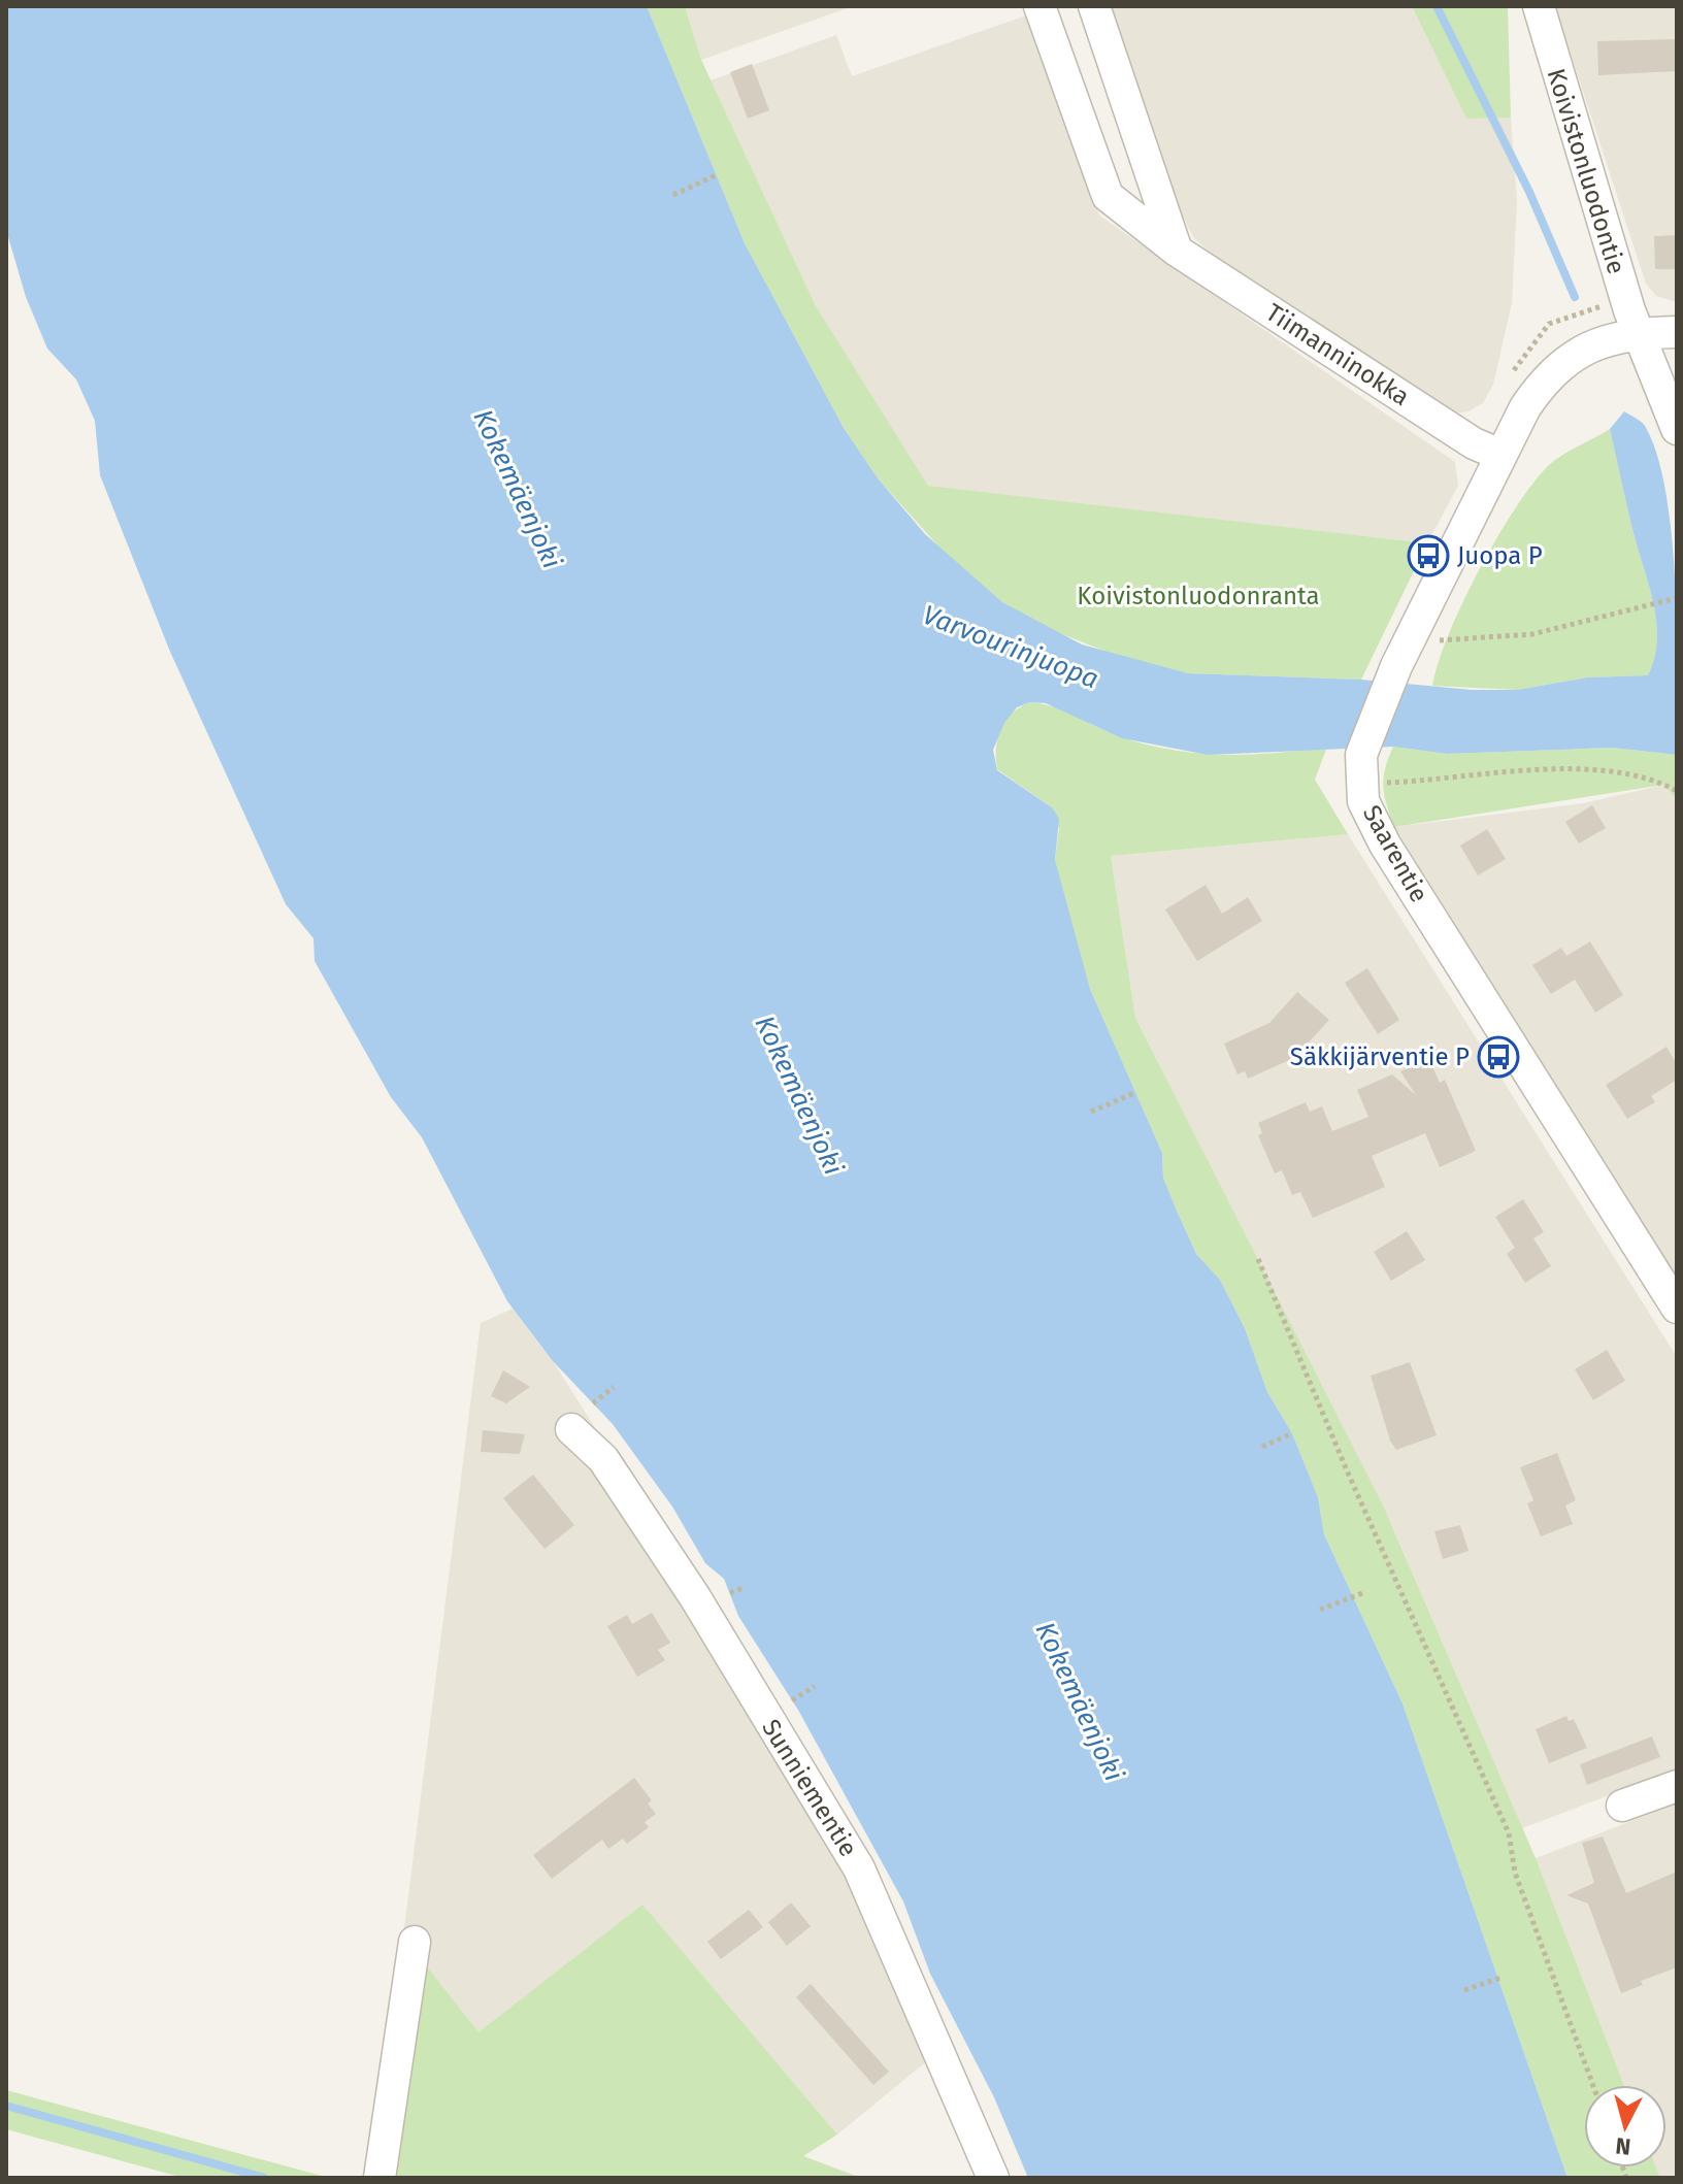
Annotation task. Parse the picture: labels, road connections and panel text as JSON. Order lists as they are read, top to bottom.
{
  "streets": {
    "street": [
      "Koivistonluodontie",
      "Tiimanninokka",
      "Saarentie",
      "Sunniementie"
    ]
  },
  "water": ["Kokemäenjoki", "Varvourinjuopa"],
  "parks": ["Koivistonluodonranta"],
  "places": {
    "bus stop": ["Juopa P", "Säkkijärventie P"]
  },
  "north": "bottom"
}
